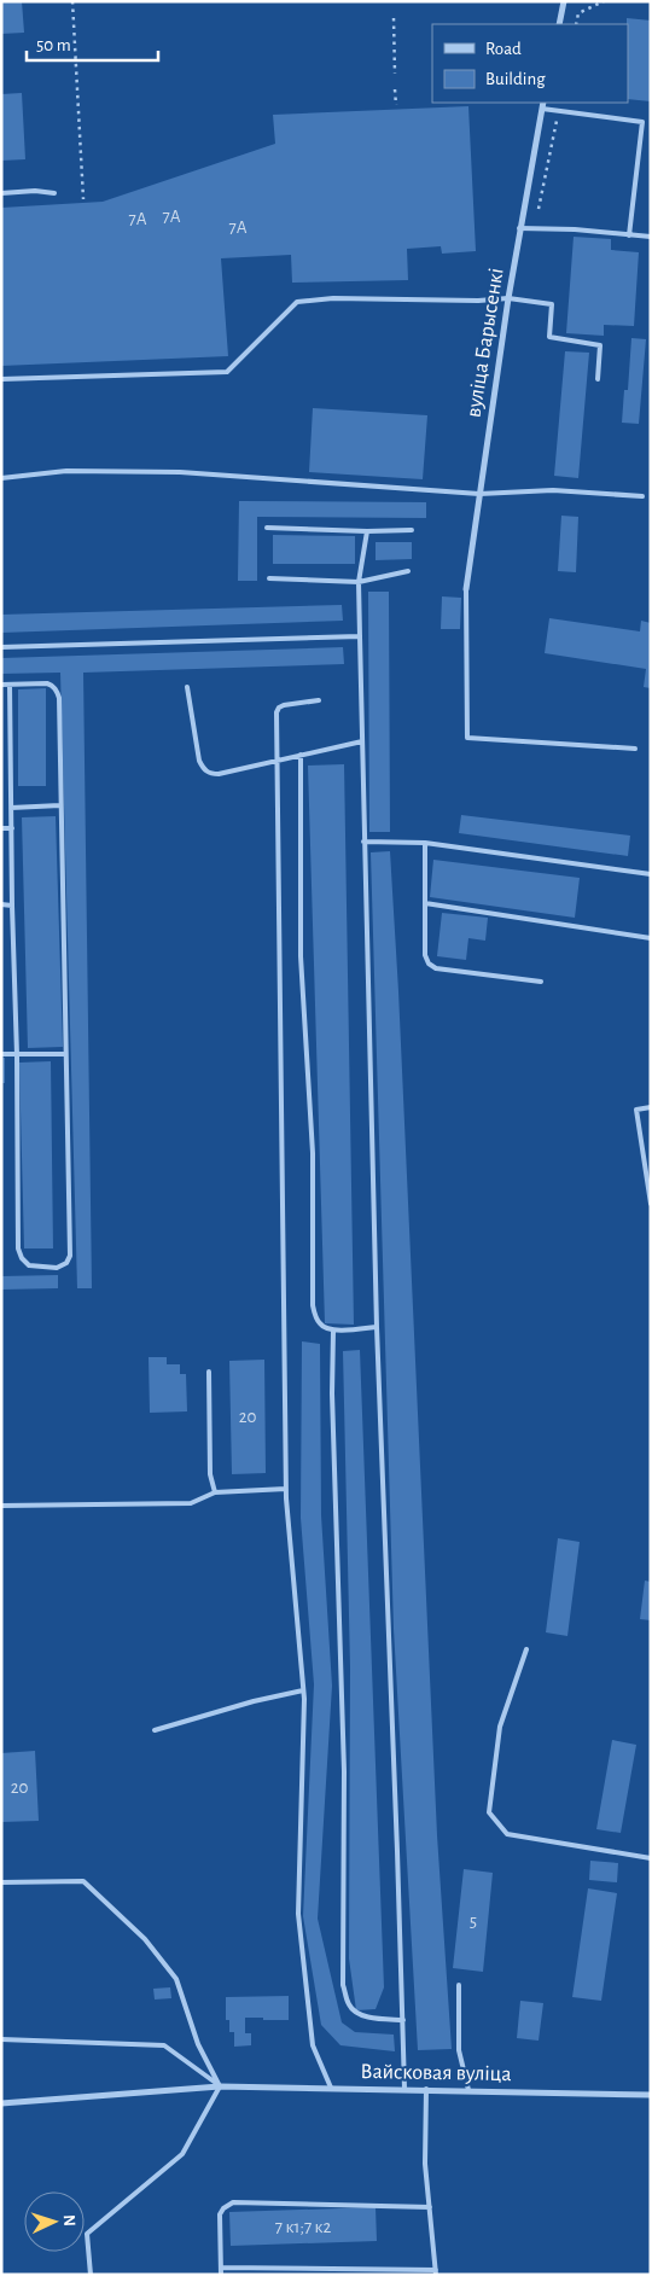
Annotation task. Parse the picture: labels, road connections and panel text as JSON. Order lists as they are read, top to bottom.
{
  "streets": {
    "street": ["вуліца Барысенкі", "Вайсковая вуліца"]
  },
  "house_numbers": [
    "7А",
    "7А",
    "7А",
    "20",
    "20",
    "5",
    "7 к1;7 к2"
  ],
  "legend": ["Road", "Building"],
  "scale_bar": "50 m",
  "north": "right"
}
